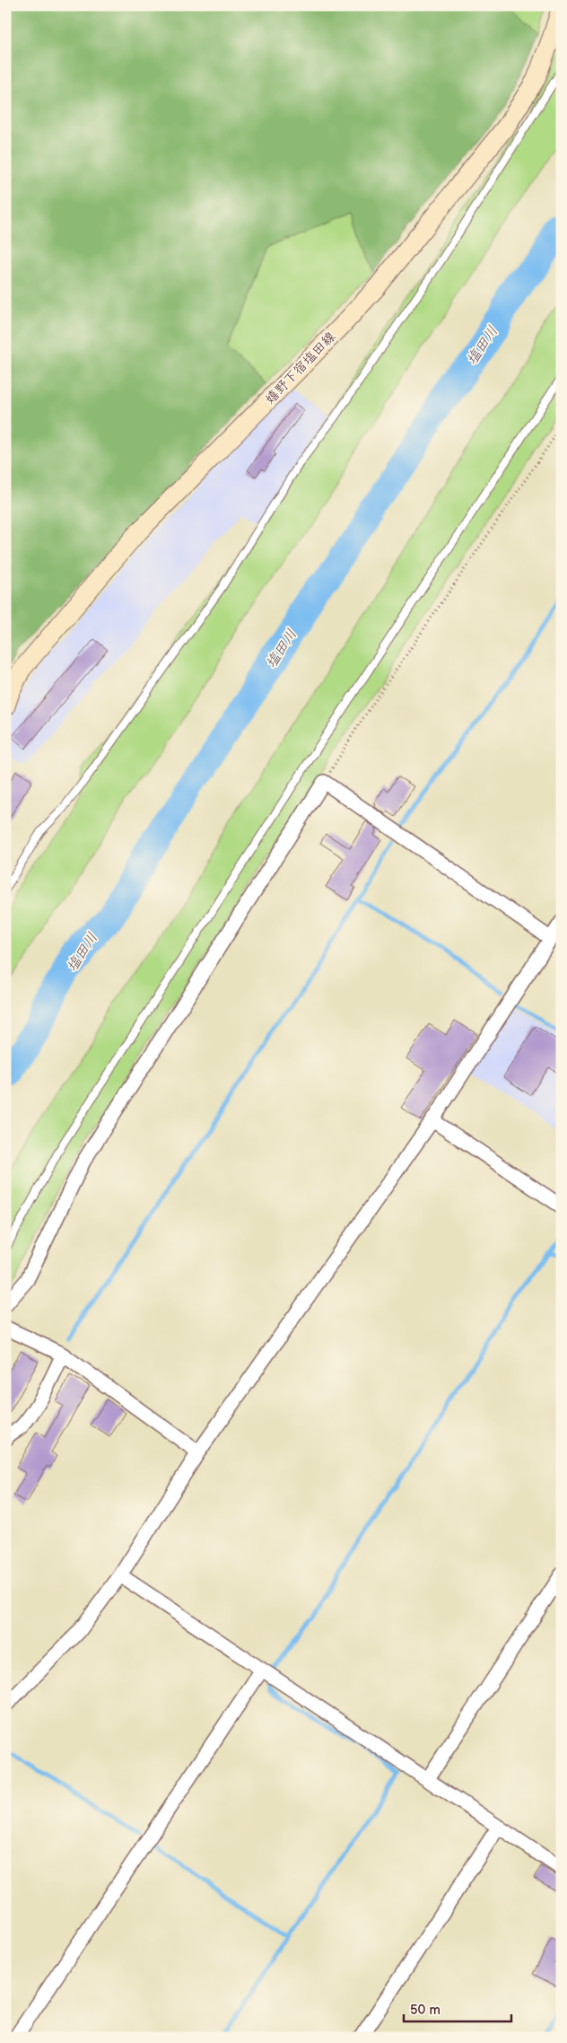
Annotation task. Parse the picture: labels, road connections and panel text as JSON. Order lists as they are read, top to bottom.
{
  "streets": {
    "main road": ["嬉野下宿塩田線"]
  },
  "water": ["塩田川"],
  "scale_bar": "50 m"
}
